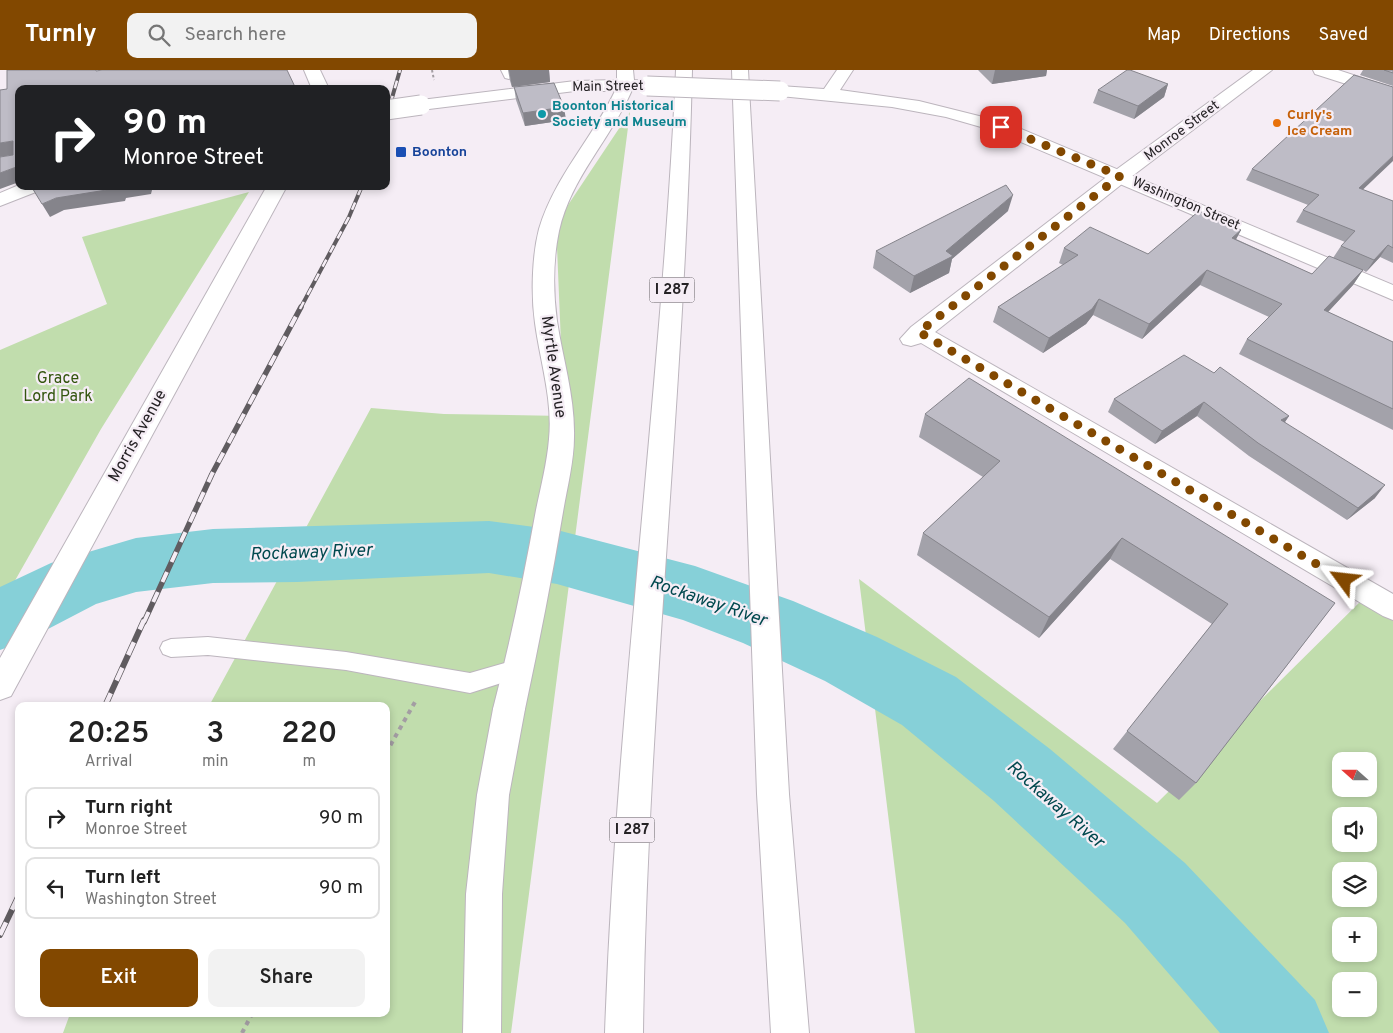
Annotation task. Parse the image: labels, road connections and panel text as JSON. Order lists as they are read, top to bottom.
{
  "streets": {
    "main road": [
      "Main Street",
      "Monroe Street",
      "Washington Street",
      "I 287",
      "Myrtle Avenue",
      "Morris Avenue"
    ]
  },
  "crossings": [
    ["Main Street", "Washington Street"],
    ["Main Street", "Myrtle Avenue"],
    ["Monroe Street", "Washington Street"]
  ],
  "water": ["Rockaway River"],
  "parks": ["Grace Lord Park"],
  "places": {
    "other": ["Boonton Historical Society and Museum", "Curly's Ice Cream"],
    "transit": ["Boonton"]
  },
  "north": "left",
  "page": {
    "header": "Turnly",
    "search": "Search here",
    "nav": ["Map", "Directions", "Saved"],
    "turn": ["90 m", "Monroe Street"],
    "eta": [
      "20:25",
      "Arrival",
      "3",
      "min",
      "220",
      "m"
    ],
    "map_buttons": ["+", "−"],
    "list": [
      {
        "name": "Turn right",
        "note": "Monroe Street",
        "value": "90 m"
      },
      {
        "name": "Turn left",
        "note": "Washington Street",
        "value": "90 m"
      }
    ],
    "buttons": ["Exit", "Share"]
  }
}
